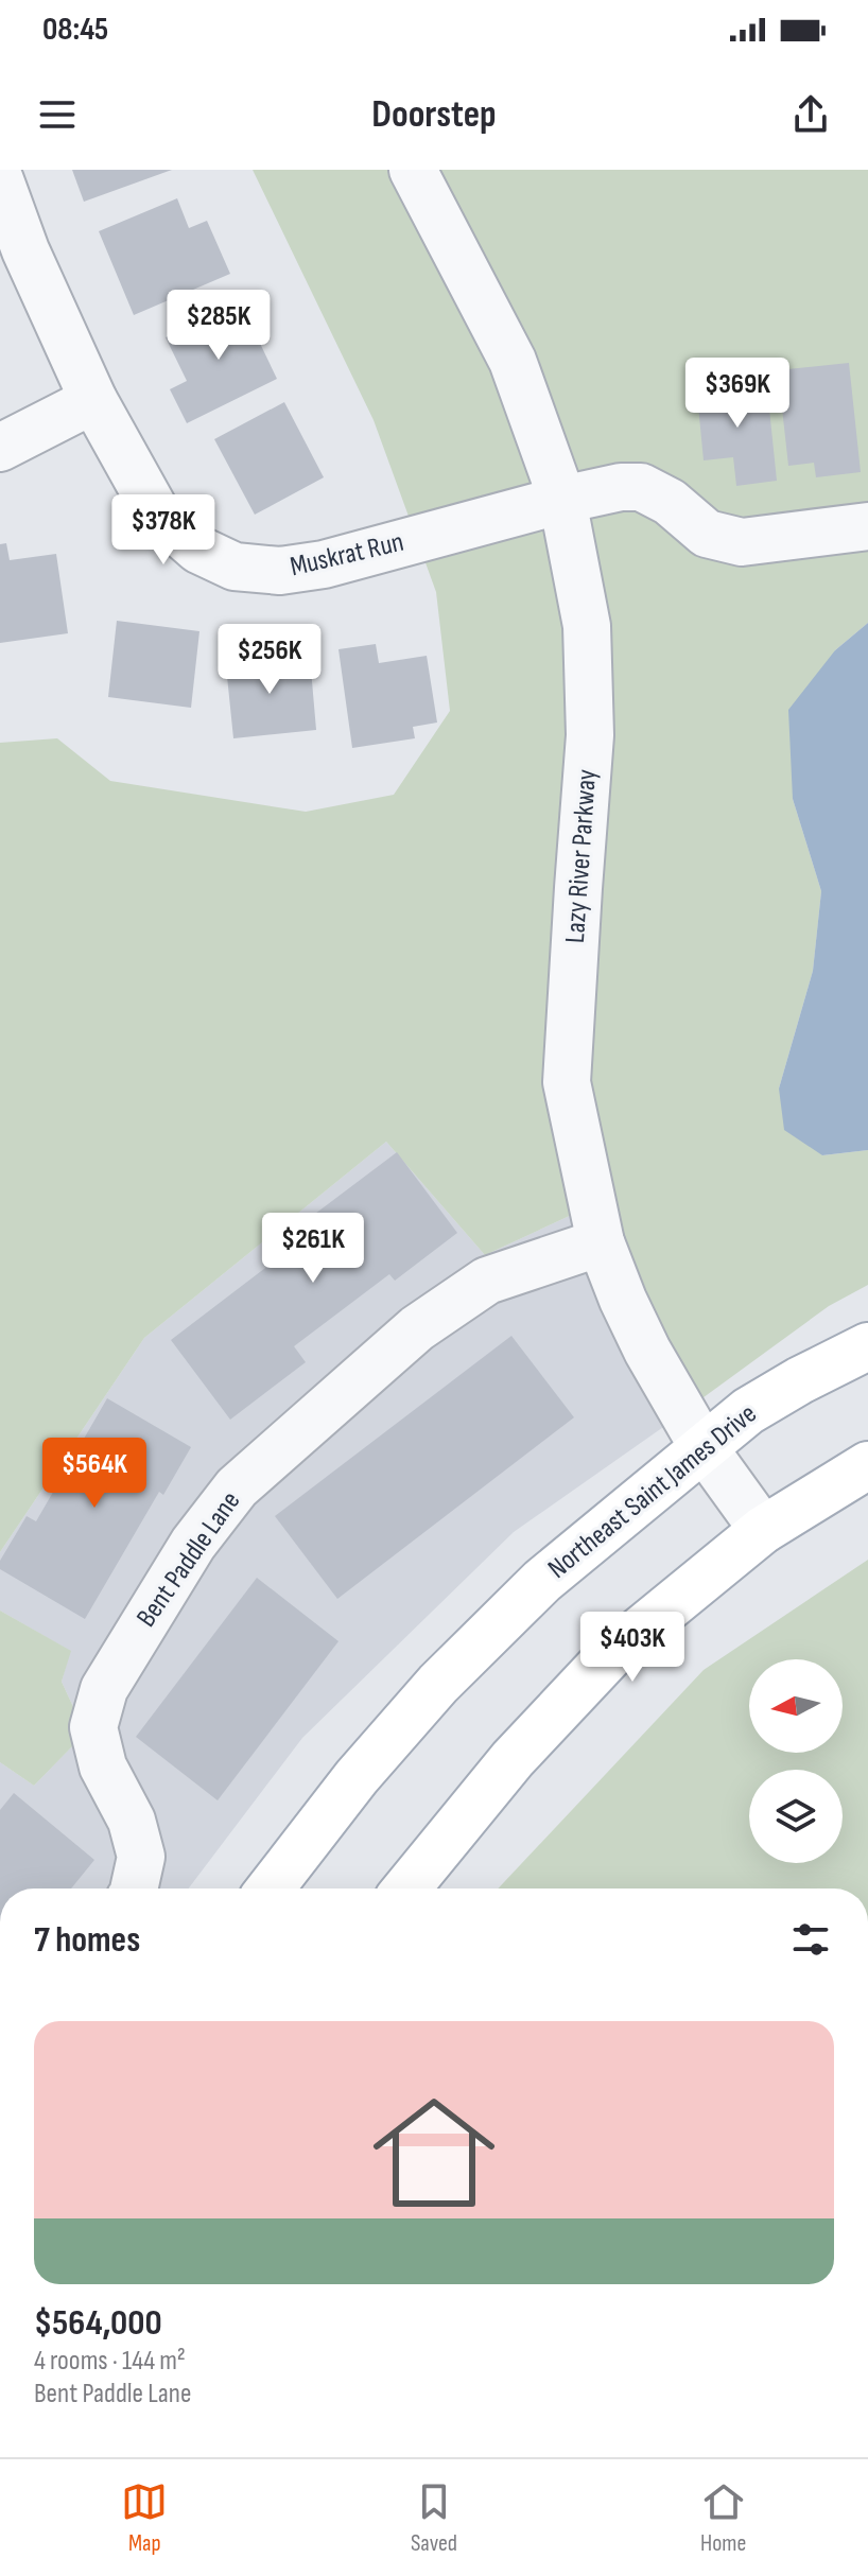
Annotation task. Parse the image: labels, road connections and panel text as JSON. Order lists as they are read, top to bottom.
{
  "streets": {
    "main road": ["Northeast Saint James Drive"],
    "street": ["Muskrat Run", "Lazy River Parkway", "Bent Paddle Lane"]
  },
  "crossings": [
    ["Muskrat Run", "Lazy River Parkway"],
    ["Lazy River Parkway", "Northeast Saint James Drive"],
    ["Lazy River Parkway", "Bent Paddle Lane"]
  ],
  "north": "left",
  "page": {
    "status": "08:45",
    "header": "Doorstep",
    "price": [
      "$285K",
      "$369K",
      "$378K",
      "$256K",
      "$261K",
      "$564K",
      "$403K"
    ],
    "heading": "7 homes",
    "list": [
      {
        "name": "$564,000",
        "note": "4 rooms · 144 m² · Bent Paddle Lane"
      }
    ],
    "tabs": ["Map", "Saved", "Home"]
  }
}
